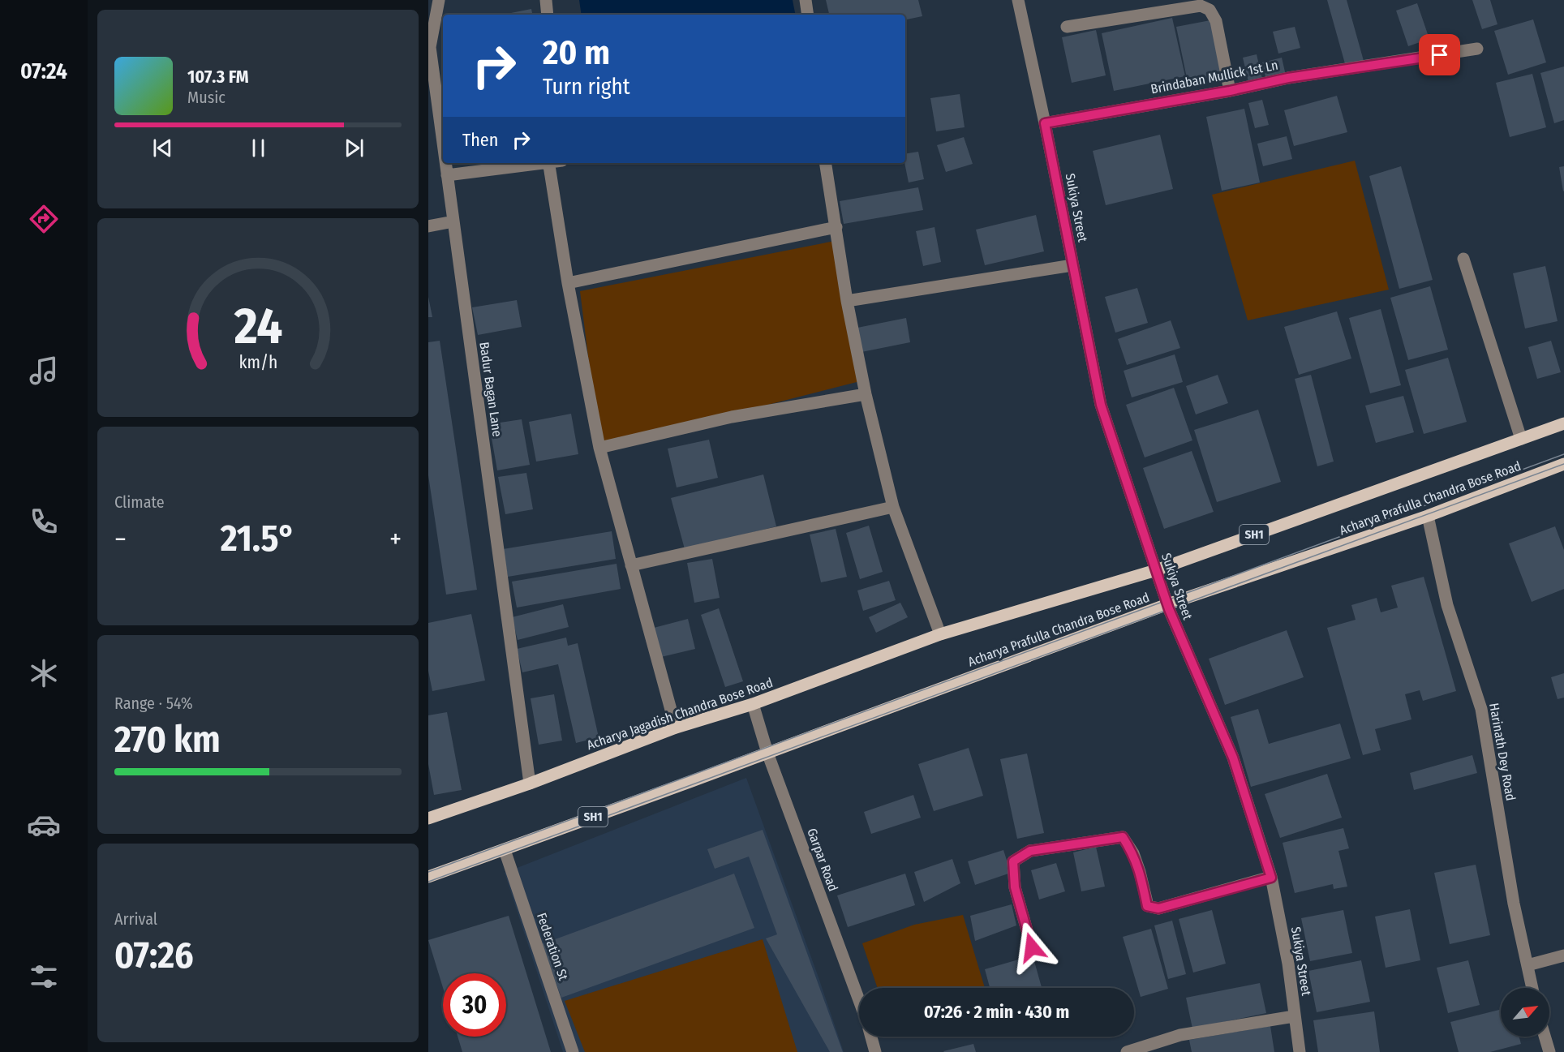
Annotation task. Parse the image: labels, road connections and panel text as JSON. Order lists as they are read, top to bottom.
{
  "streets": {
    "main road": ["Acharya Prafulla Chandra Bose Road", "SH1", "Acharya Jagadish Chandra Bose Road"],
    "street": [
      "Brindaban Mullick 1st Ln",
      "Sukiya Street",
      "Badur Bagan Lane",
      "Harinath Dey Road",
      "Garpar Road",
      "Federation St"
    ]
  },
  "crossings": [
    ["Brindaban Mullick 1st Ln", "Sukiya Street"],
    ["Sukiya Street", "Acharya Prafulla Chandra Bose Road"],
    ["Badur Bagan Lane", "Acharya Jagadish Chandra Bose Road"],
    ["Acharya Prafulla Chandra Bose Road", "SH1"],
    ["Acharya Prafulla Chandra Bose Road", "Acharya Jagadish Chandra Bose Road"],
    ["Acharya Prafulla Chandra Bose Road", "Harinath Dey Road"],
    ["Acharya Prafulla Chandra Bose Road", "Garpar Road"],
    ["SH1", "Garpar Road"],
    ["SH1", "Federation St"],
    ["Acharya Jagadish Chandra Bose Road", "Garpar Road"]
  ],
  "north": "top right",
  "page": {
    "tabs": "07:24",
    "turn": ["20 m", "Turn right"],
    "song": ["107.3 FM", "Music"],
    "then": "Then",
    "tile": [
      "Climate",
      ["Range · 54%", "270 km"],
      ["Arrival", "07:26"]
    ],
    "heat": ["−", "21.5°", "+"],
    "limit": "30",
    "trip": "07:26 · 2 min · 430 m",
    "gauge": ["24", "km/h"]
  }
}
